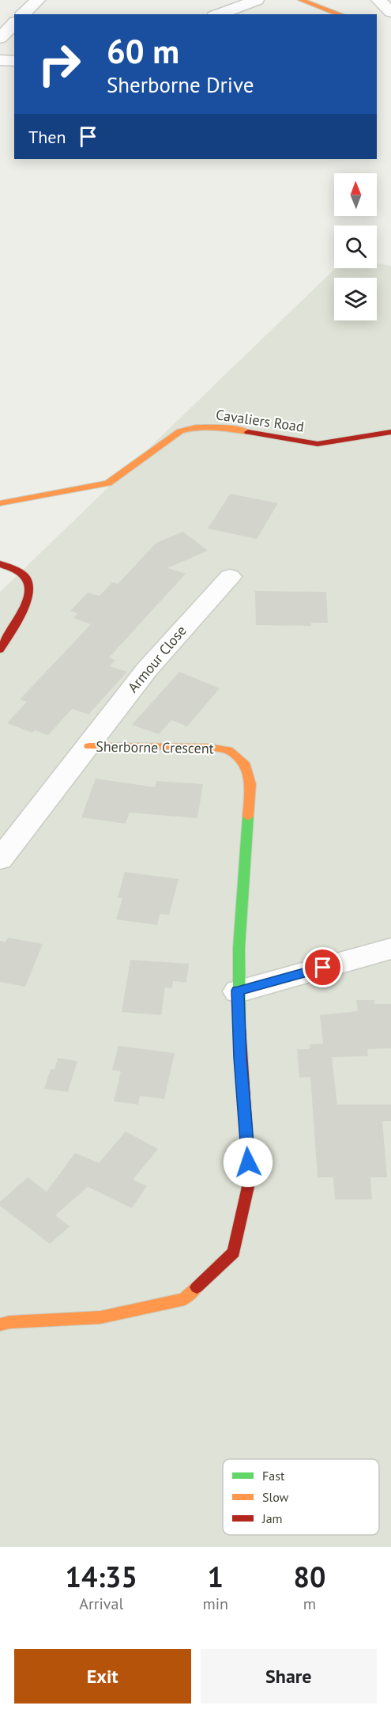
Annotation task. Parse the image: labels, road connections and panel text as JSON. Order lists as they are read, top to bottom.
{
  "streets": {
    "street": ["Cavaliers Road", "Armour Close", "Sherborne Crescent"]
  },
  "crossings": [
    ["Armour Close", "Sherborne Crescent"]
  ],
  "legend": ["Fast", "Slow", "Jam"],
  "north": "top",
  "page": {
    "turn": ["60 m", "Sherborne Drive"],
    "then": "Then",
    "eta": [
      "14:35",
      "Arrival",
      "1",
      "min",
      "80",
      "m"
    ],
    "buttons": ["Exit", "Share"]
  }
}
